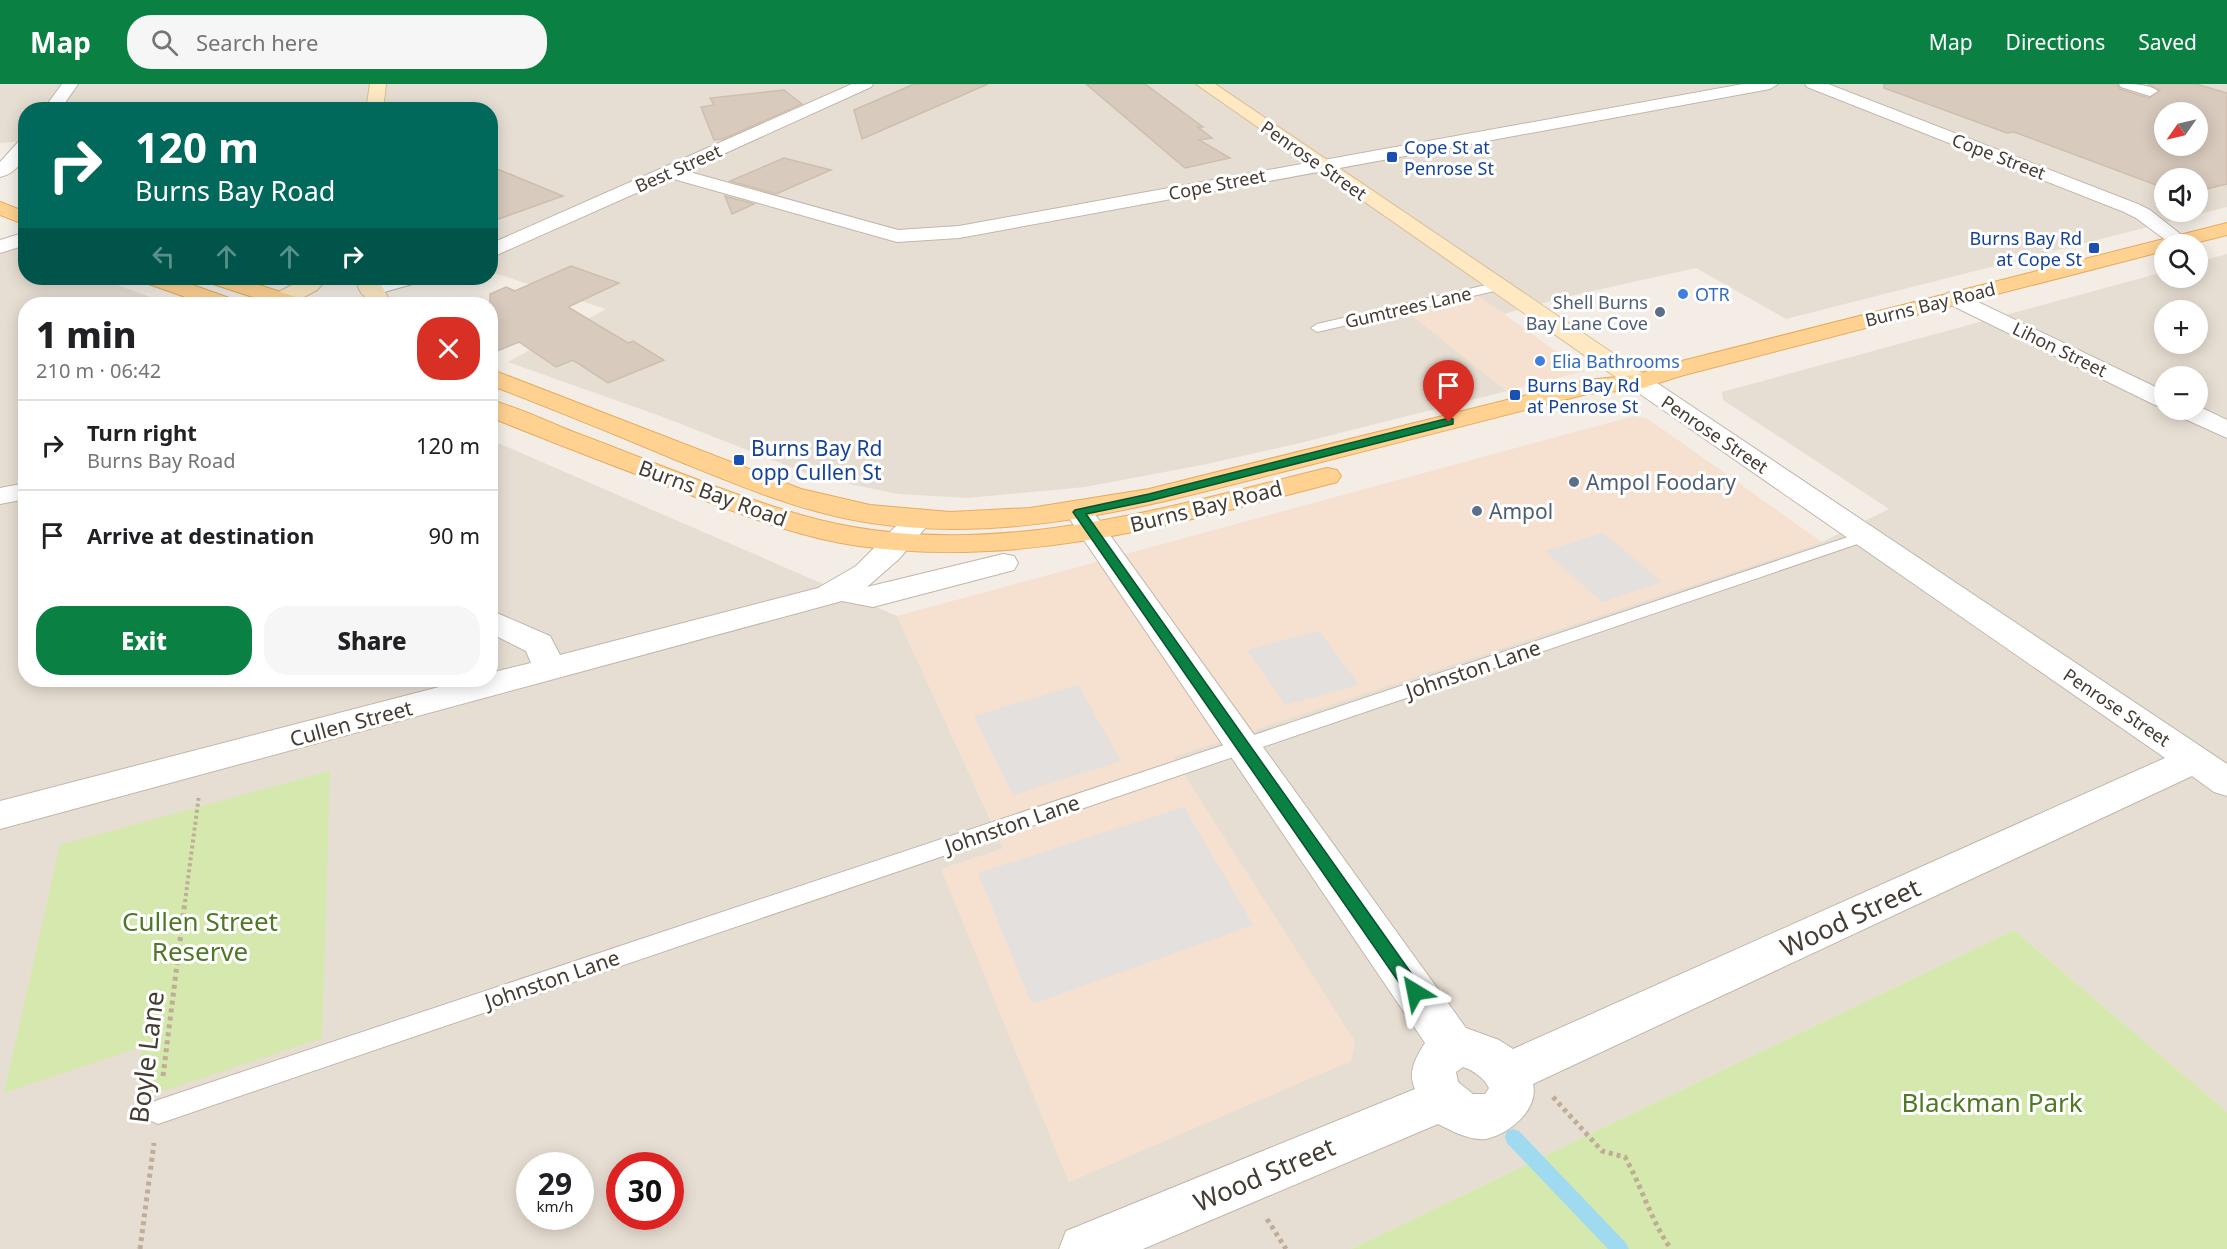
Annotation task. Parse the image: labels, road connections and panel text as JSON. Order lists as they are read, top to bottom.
{
  "streets": {
    "main road": ["Penrose Street", "Burns Bay Road"],
    "street": [
      "Cope Street",
      "Best Street",
      "Lihon Street",
      "Cullen Street",
      "Wood Street"
    ],
    "lane": ["Gumtrees Lane", "Johnston Lane"],
    "path": ["Boyle Lane"]
  },
  "crossings": [
    ["Cope Street", "Penrose Street"],
    ["Cope Street", "Best Street"],
    ["Penrose Street", "Burns Bay Road"],
    ["Penrose Street", "Gumtrees Lane"],
    ["Penrose Street", "Johnston Lane"],
    ["Penrose Street", "Wood Street"],
    ["Burns Bay Road", "Lihon Street"],
    ["Burns Bay Road", "Cullen Street"],
    ["Johnston Lane", "Boyle Lane"],
    ["Cullen Street", "Boyle Lane"]
  ],
  "parks": ["Cullen Street Reserve", "Blackman Park"],
  "places": {
    "transit": [
      "Cope St at Penrose St",
      "Burns Bay Rd at Cope St",
      "Burns Bay Rd at Penrose St",
      "Burns Bay Rd opp Cullen St"
    ],
    "other": [
      "OTR",
      "Shell Burns Bay Lane Cove",
      "Elia Bathrooms",
      "Ampol Foodary",
      "Ampol"
    ]
  },
  "north": "bottom left",
  "page": {
    "header": "Map",
    "search": "Search here",
    "nav": ["Map", "Directions", "Saved"],
    "map_buttons": ["+", "−"],
    "turn": ["120 m", "Burns Bay Road"],
    "heading": ["1 min", "210 m · 06:42"],
    "list": [
      {
        "name": "Turn right",
        "note": "Burns Bay Road",
        "value": "120 m"
      },
      {
        "name": "Arrive at destination",
        "value": "90 m"
      }
    ],
    "buttons": ["Exit", "Share"],
    "speed": "29 km/h",
    "limit": "30"
  }
}
